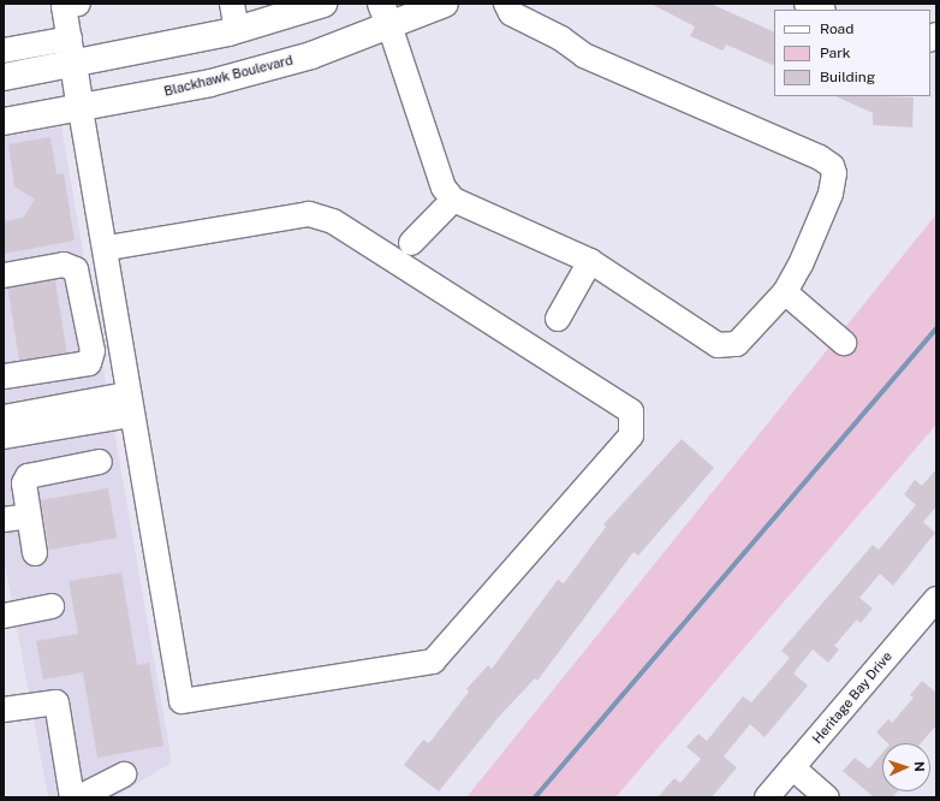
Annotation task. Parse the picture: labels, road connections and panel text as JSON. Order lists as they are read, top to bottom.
{
  "streets": {
    "main road": ["Blackhawk Boulevard"],
    "street": ["Heritage Bay Drive"]
  },
  "legend": ["Road", "Park", "Building"],
  "north": "right"
}
